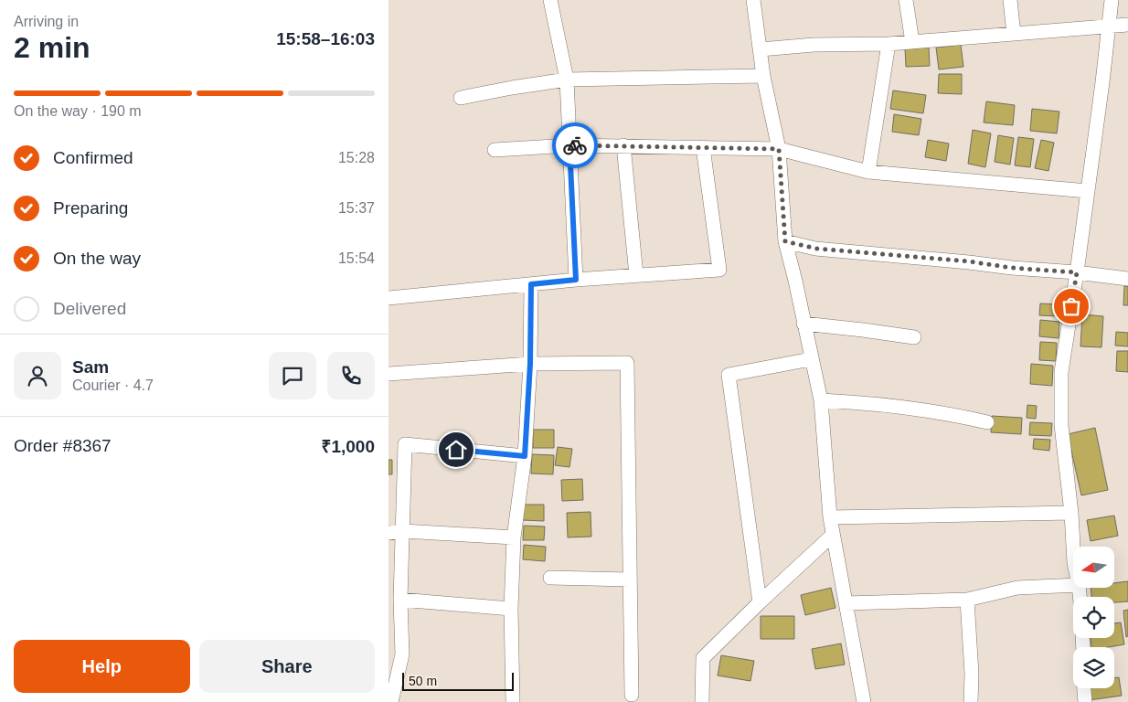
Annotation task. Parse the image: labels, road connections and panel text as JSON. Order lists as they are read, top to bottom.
{
  "scale_bar": "50 m",
  "north": "left",
  "page": {
    "heading": ["2 min", "Arriving in", "15:58–16:03"],
    "panel": [
      "Sam",
      "Courier · 4.7",
      "Order #8367",
      "₹1,000"
    ],
    "bar": "On the way · 190 m",
    "list": [
      ["Confirmed", "15:28"],
      ["Preparing", "15:37"],
      ["On the way", "15:54"],
      "Delivered"
    ],
    "buttons": ["Help", "Share"],
    "scale": "50 m"
  }
}
